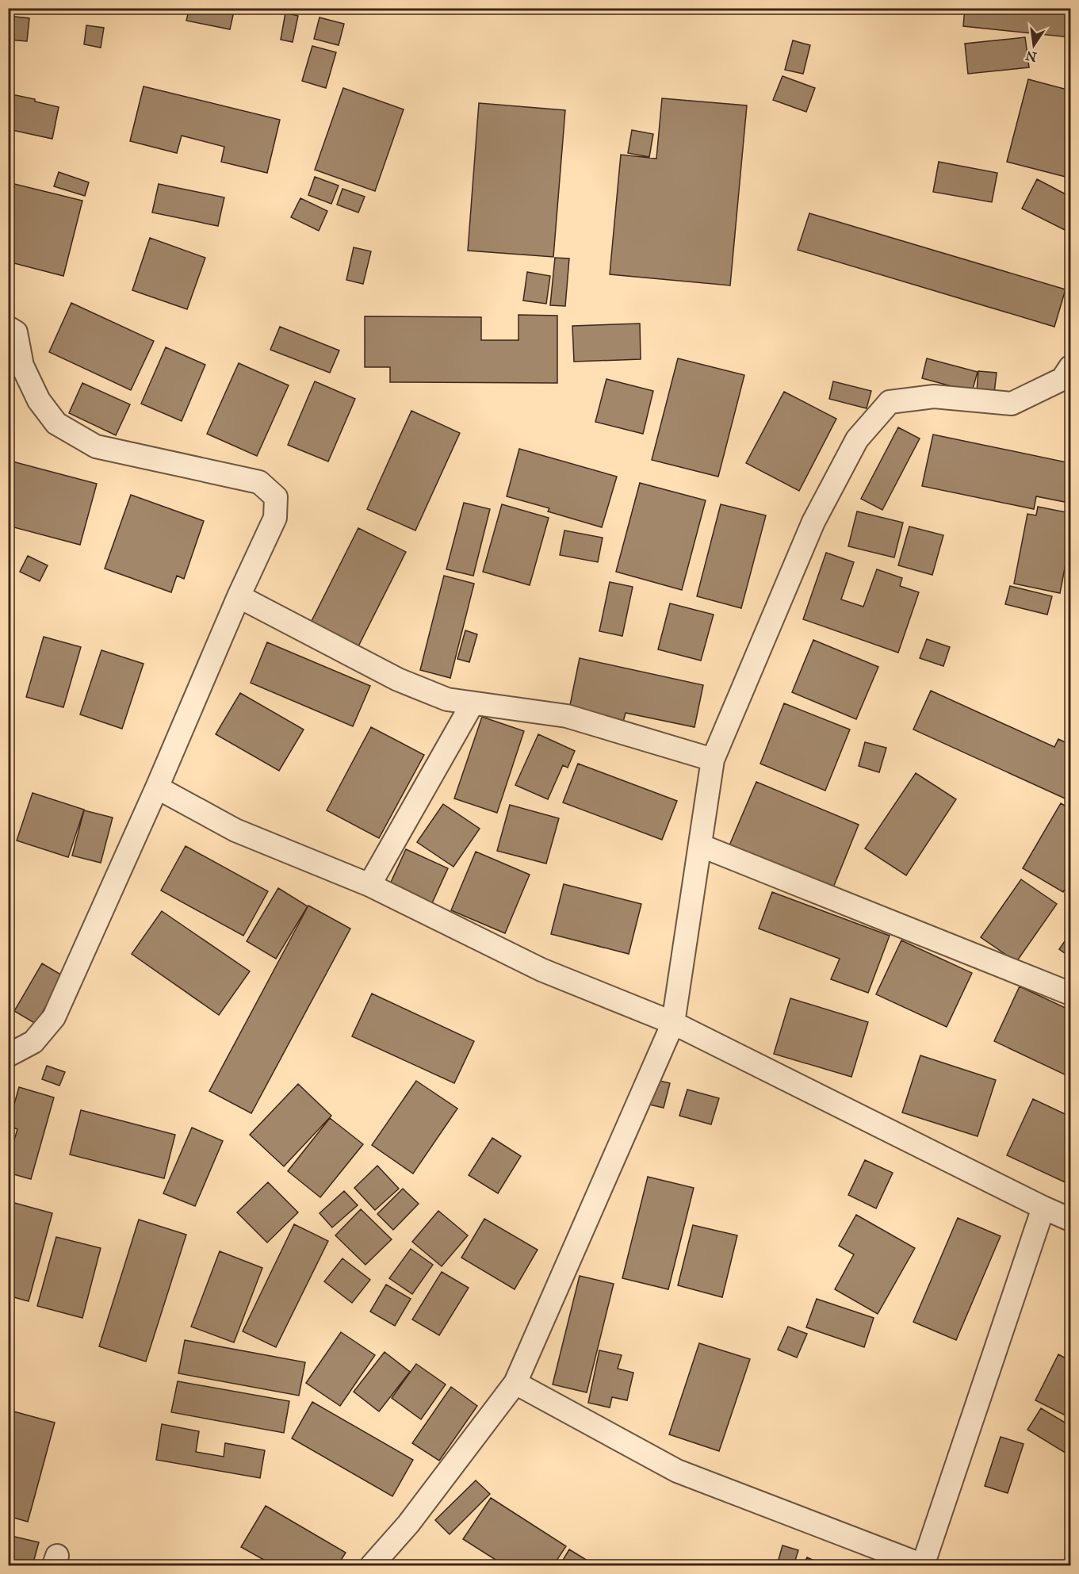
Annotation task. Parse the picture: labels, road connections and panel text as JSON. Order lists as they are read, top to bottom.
{
  "north": "bottom"
}
